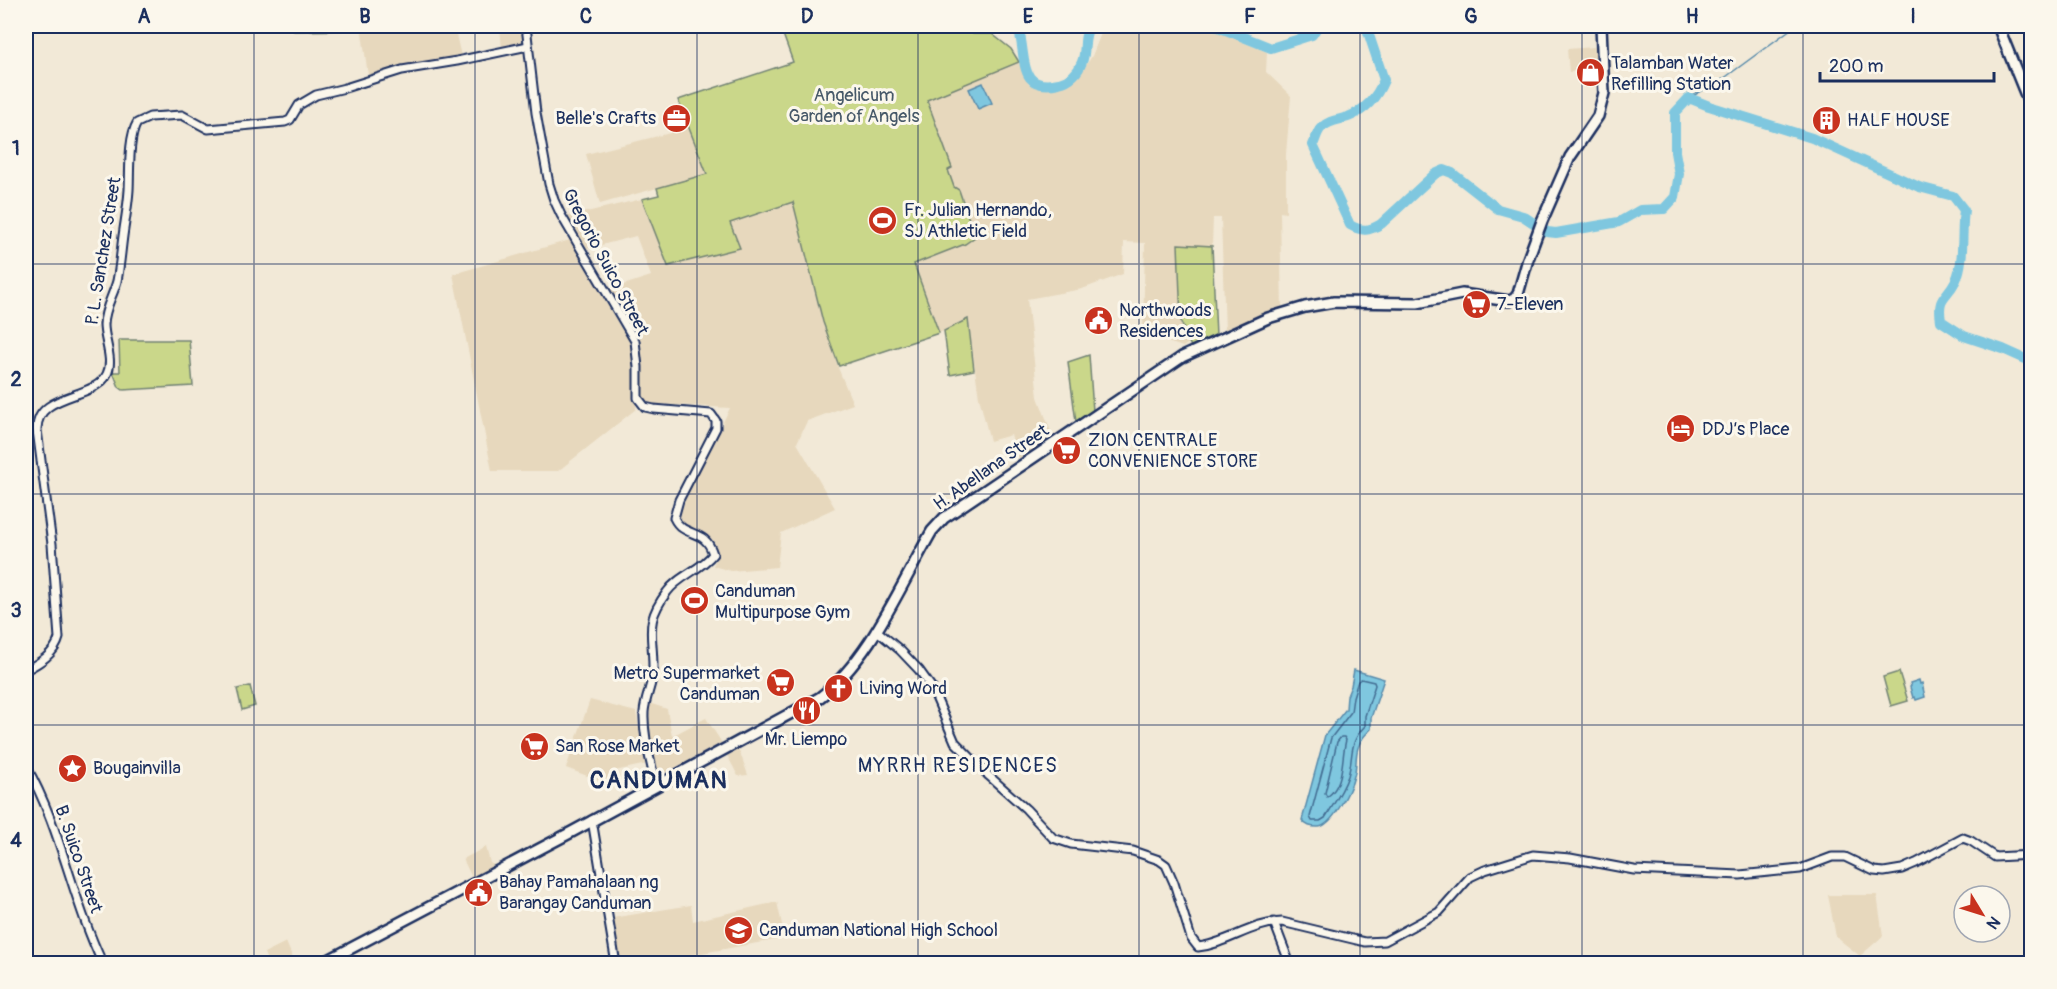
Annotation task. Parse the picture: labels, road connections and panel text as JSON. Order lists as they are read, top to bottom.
{
  "streets": {
    "main road": ["H. Abellana Street"],
    "street": ["P. L. Sanchez Street", "Gregorio Suico Street", "B. Suico Street"]
  },
  "crossings": [
    ["P. L. Sanchez Street", "Gregorio Suico Street"],
    ["Gregorio Suico Street", "H. Abellana Street"]
  ],
  "districts": ["MYRRH RESIDENCES", "CANDUMAN"],
  "parks": ["Angelicum Garden of Angels"],
  "places": {
    "shop": ["Talamban Water Refilling Station"],
    "office": ["Belle's Crafts"],
    "building": ["HALF HOUSE"],
    "sports": ["Fr. Julian Hernando, SJ Athletic Field", "Canduman Multipurpose Gym"],
    "supermarket": [
      "7-Eleven",
      "ZION CENTRALE CONVENIENCE STORE",
      "Metro Supermarket Canduman",
      "San Rose Market"
    ],
    "public building": ["Northwoods Residences", "Bahay Pamahalaan ng Barangay Canduman"],
    "hotel": ["DDJ’s Place"],
    "church": ["Living Word"],
    "restaurant": ["Mr. Liempo"],
    "place": ["Bougainvilla"],
    "school or university": ["Canduman National High School"]
  },
  "scale_bar": "200 m",
  "north": "bottom right",
  "grid": {
    "columns": [
      "A",
      "B",
      "C",
      "D",
      "E",
      "F",
      "G",
      "H",
      "I"
    ],
    "rows": [
      "1",
      "2",
      "3",
      "4"
    ]
  }
}
